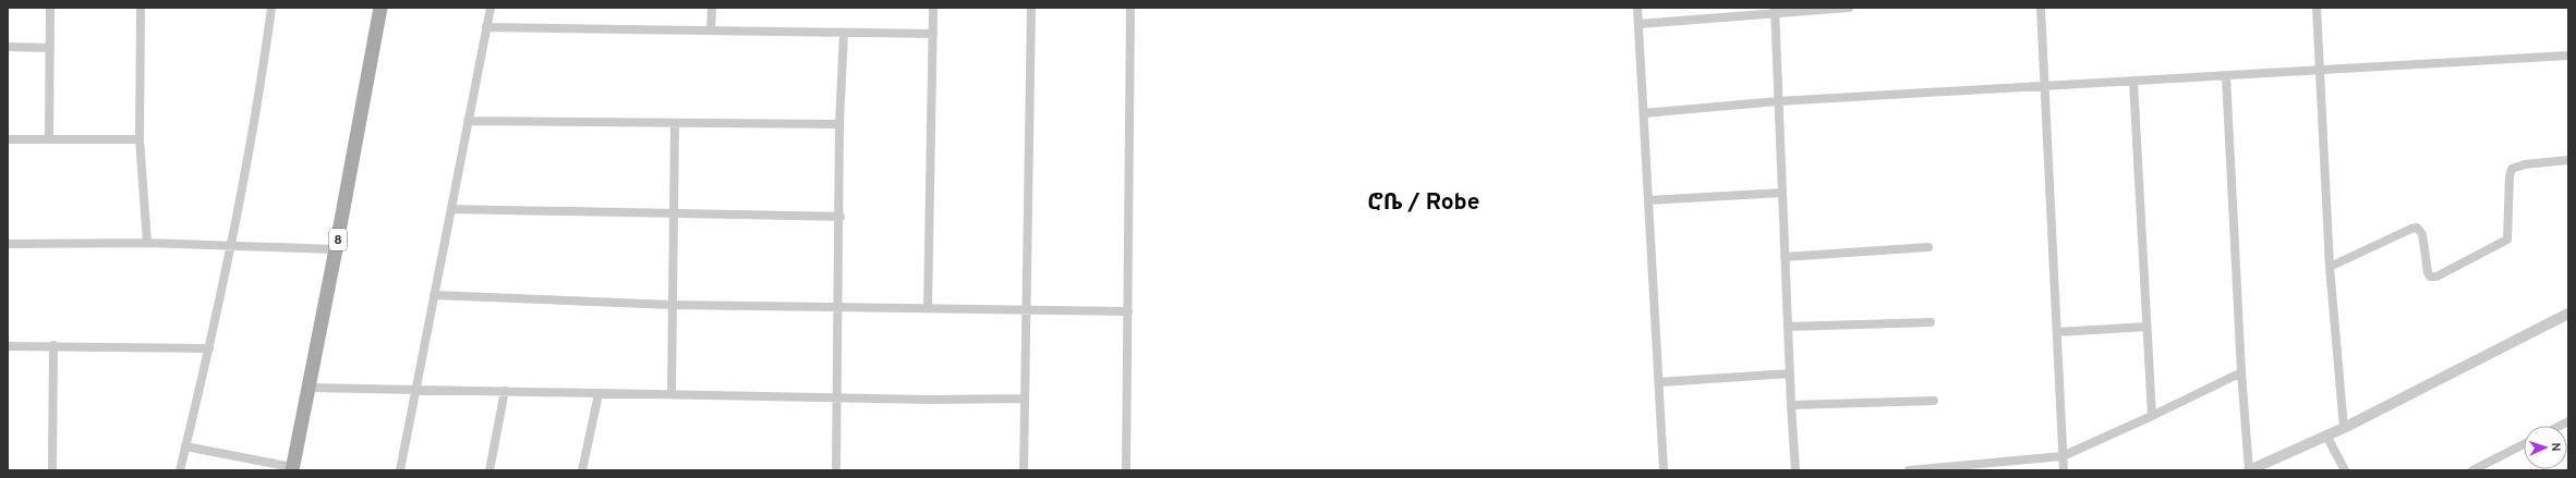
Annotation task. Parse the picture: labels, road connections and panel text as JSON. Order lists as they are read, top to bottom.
{
  "streets": {
    "main road": ["8"]
  },
  "districts": ["ሮቤ / Robe"],
  "north": "right"
}
